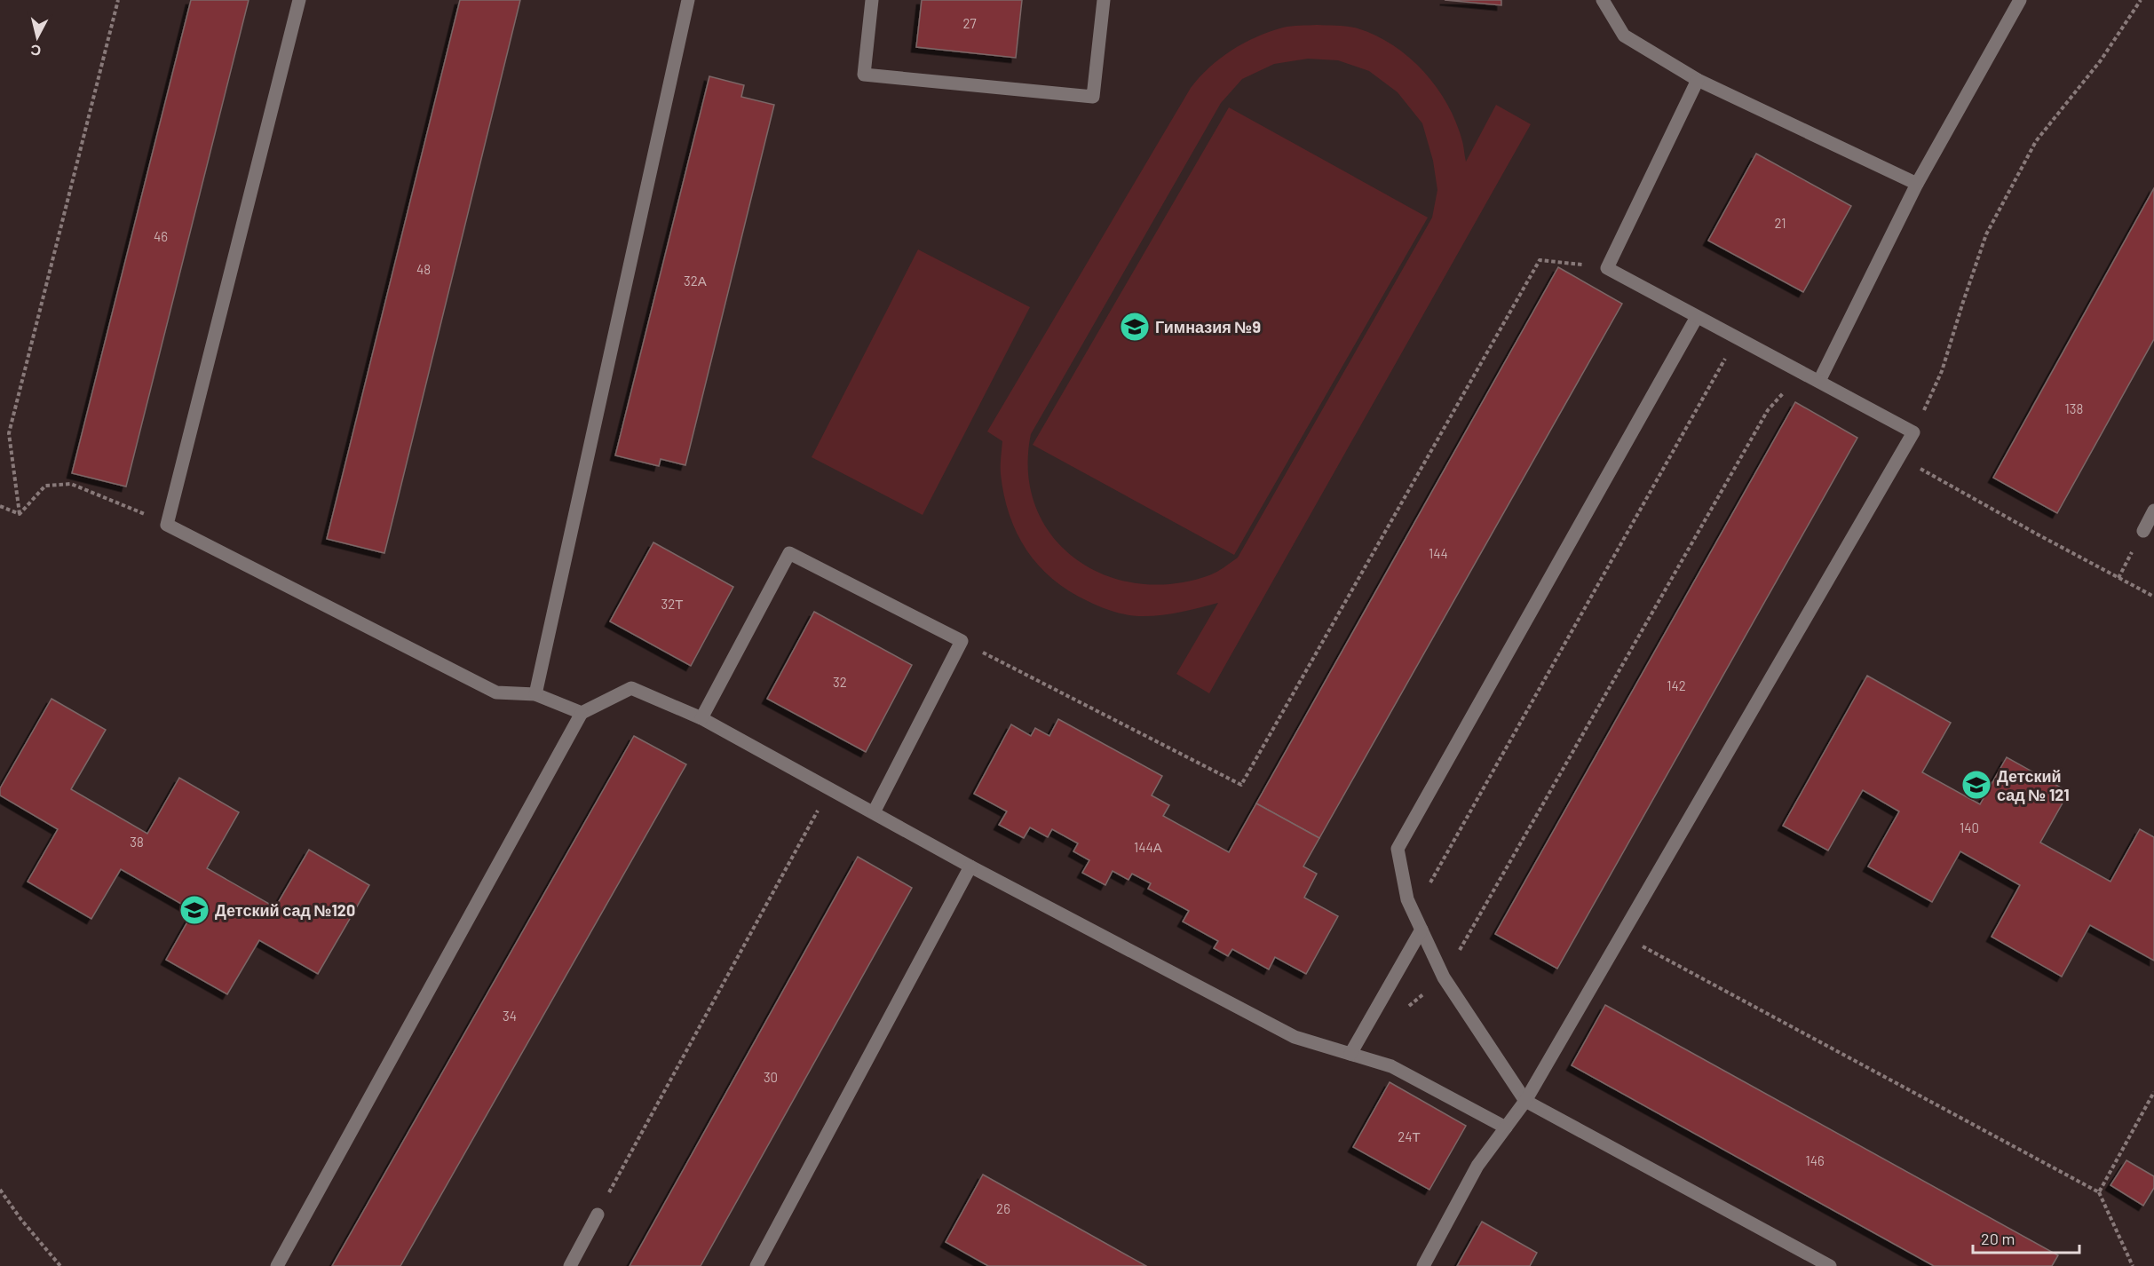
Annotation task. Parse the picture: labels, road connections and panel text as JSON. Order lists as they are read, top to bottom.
{
  "places": {
    "school or university": ["Гимназия №9", "Детский сад № 121", "Детский сад №120"]
  },
  "house_numbers": [
    "27",
    "21",
    "46",
    "48",
    "32А",
    "138",
    "144",
    "32Т",
    "32",
    "142",
    "140",
    "38",
    "144А",
    "34",
    "30",
    "24Т",
    "146",
    "26"
  ],
  "scale_bar": "20 m",
  "north": "bottom"
}
